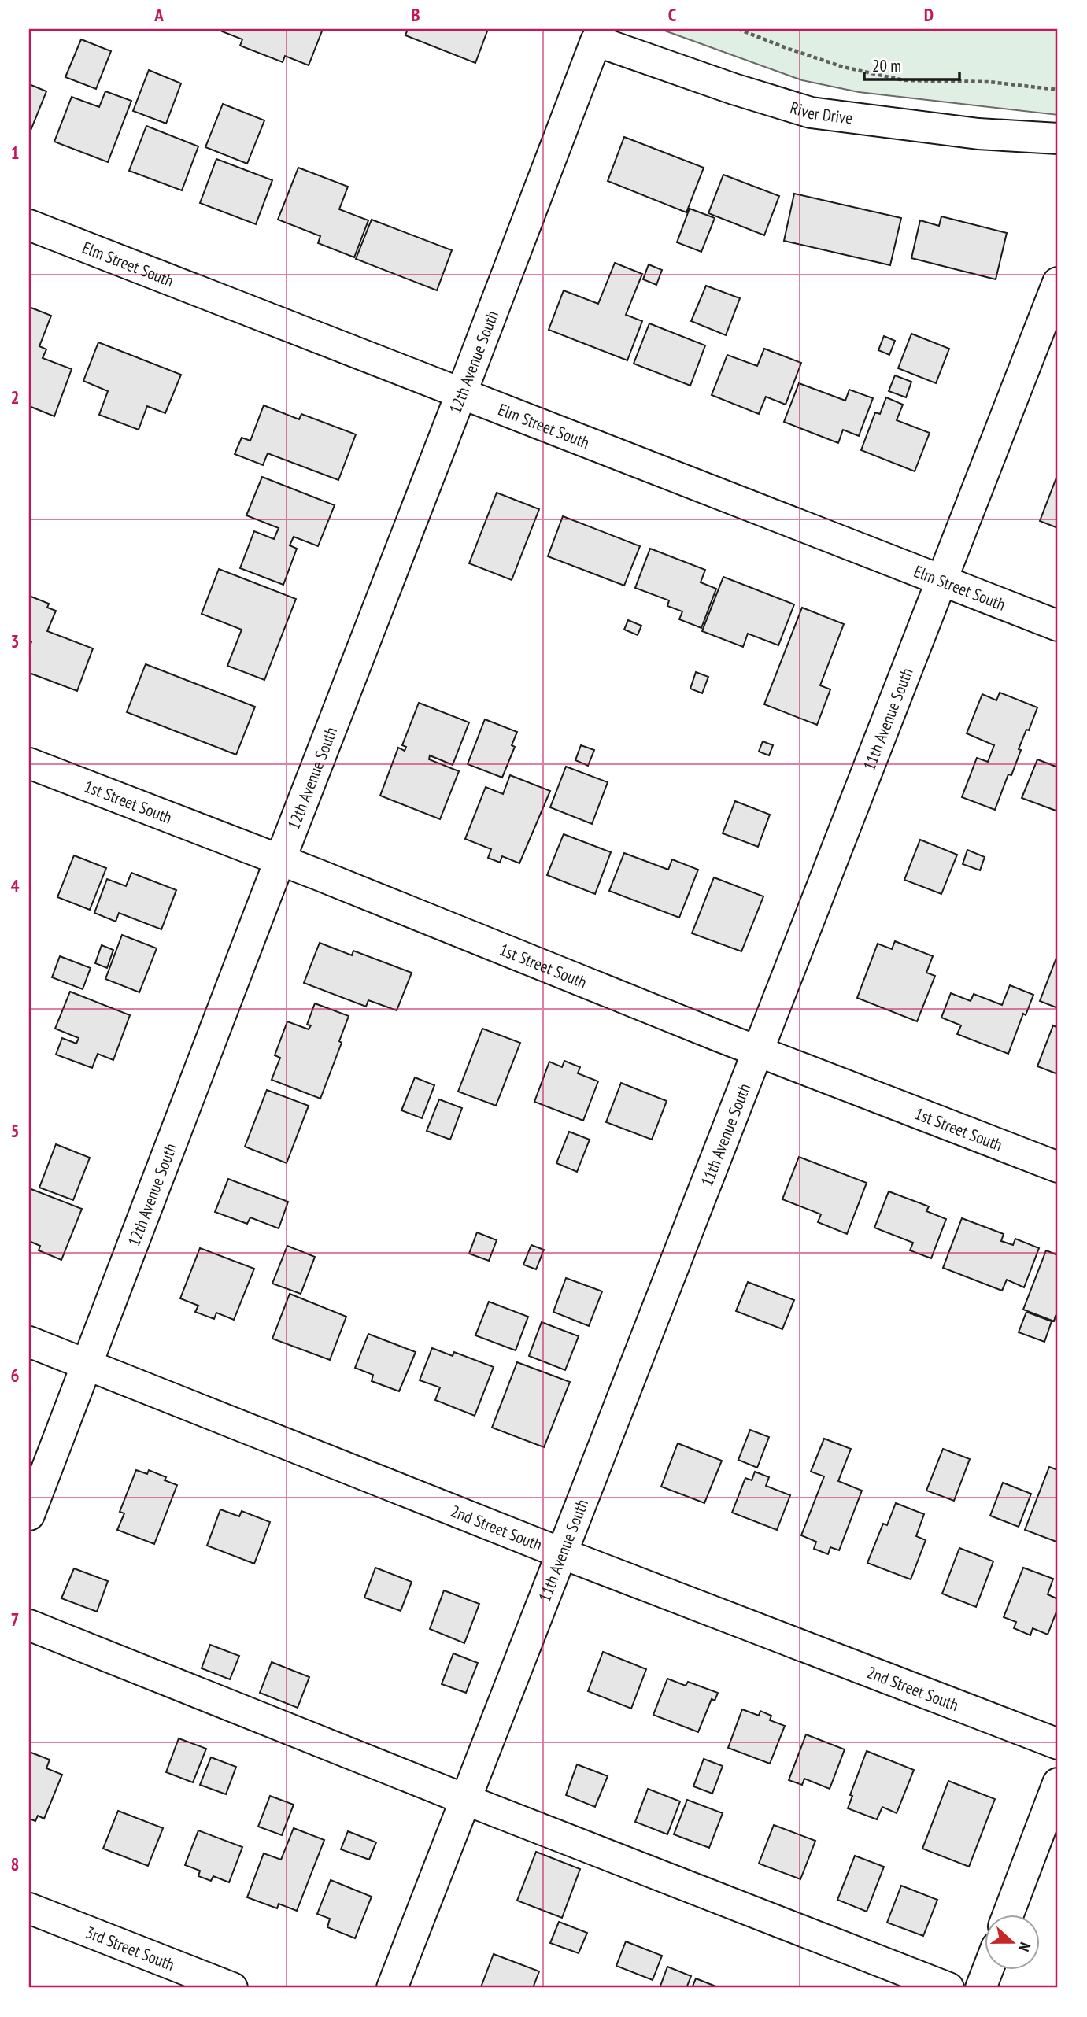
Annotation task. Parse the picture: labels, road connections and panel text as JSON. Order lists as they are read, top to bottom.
{
  "streets": {
    "street": [
      "River Drive",
      "Elm Street South",
      "12th Avenue South",
      "11th Avenue South",
      "1st Street South",
      "2nd Street South",
      "3rd Street South"
    ]
  },
  "crossings": [
    ["River Drive", "12th Avenue South"],
    ["Elm Street South", "12th Avenue South"],
    ["Elm Street South", "11th Avenue South"],
    ["12th Avenue South", "1st Street South"],
    ["12th Avenue South", "2nd Street South"],
    ["11th Avenue South", "1st Street South"],
    ["11th Avenue South", "2nd Street South"]
  ],
  "scale_bar": "20 m",
  "north": "right",
  "grid": {
    "columns": [
      "A",
      "B",
      "C",
      "D"
    ],
    "rows": [
      "1",
      "2",
      "3",
      "4",
      "5",
      "6",
      "7",
      "8"
    ]
  }
}
